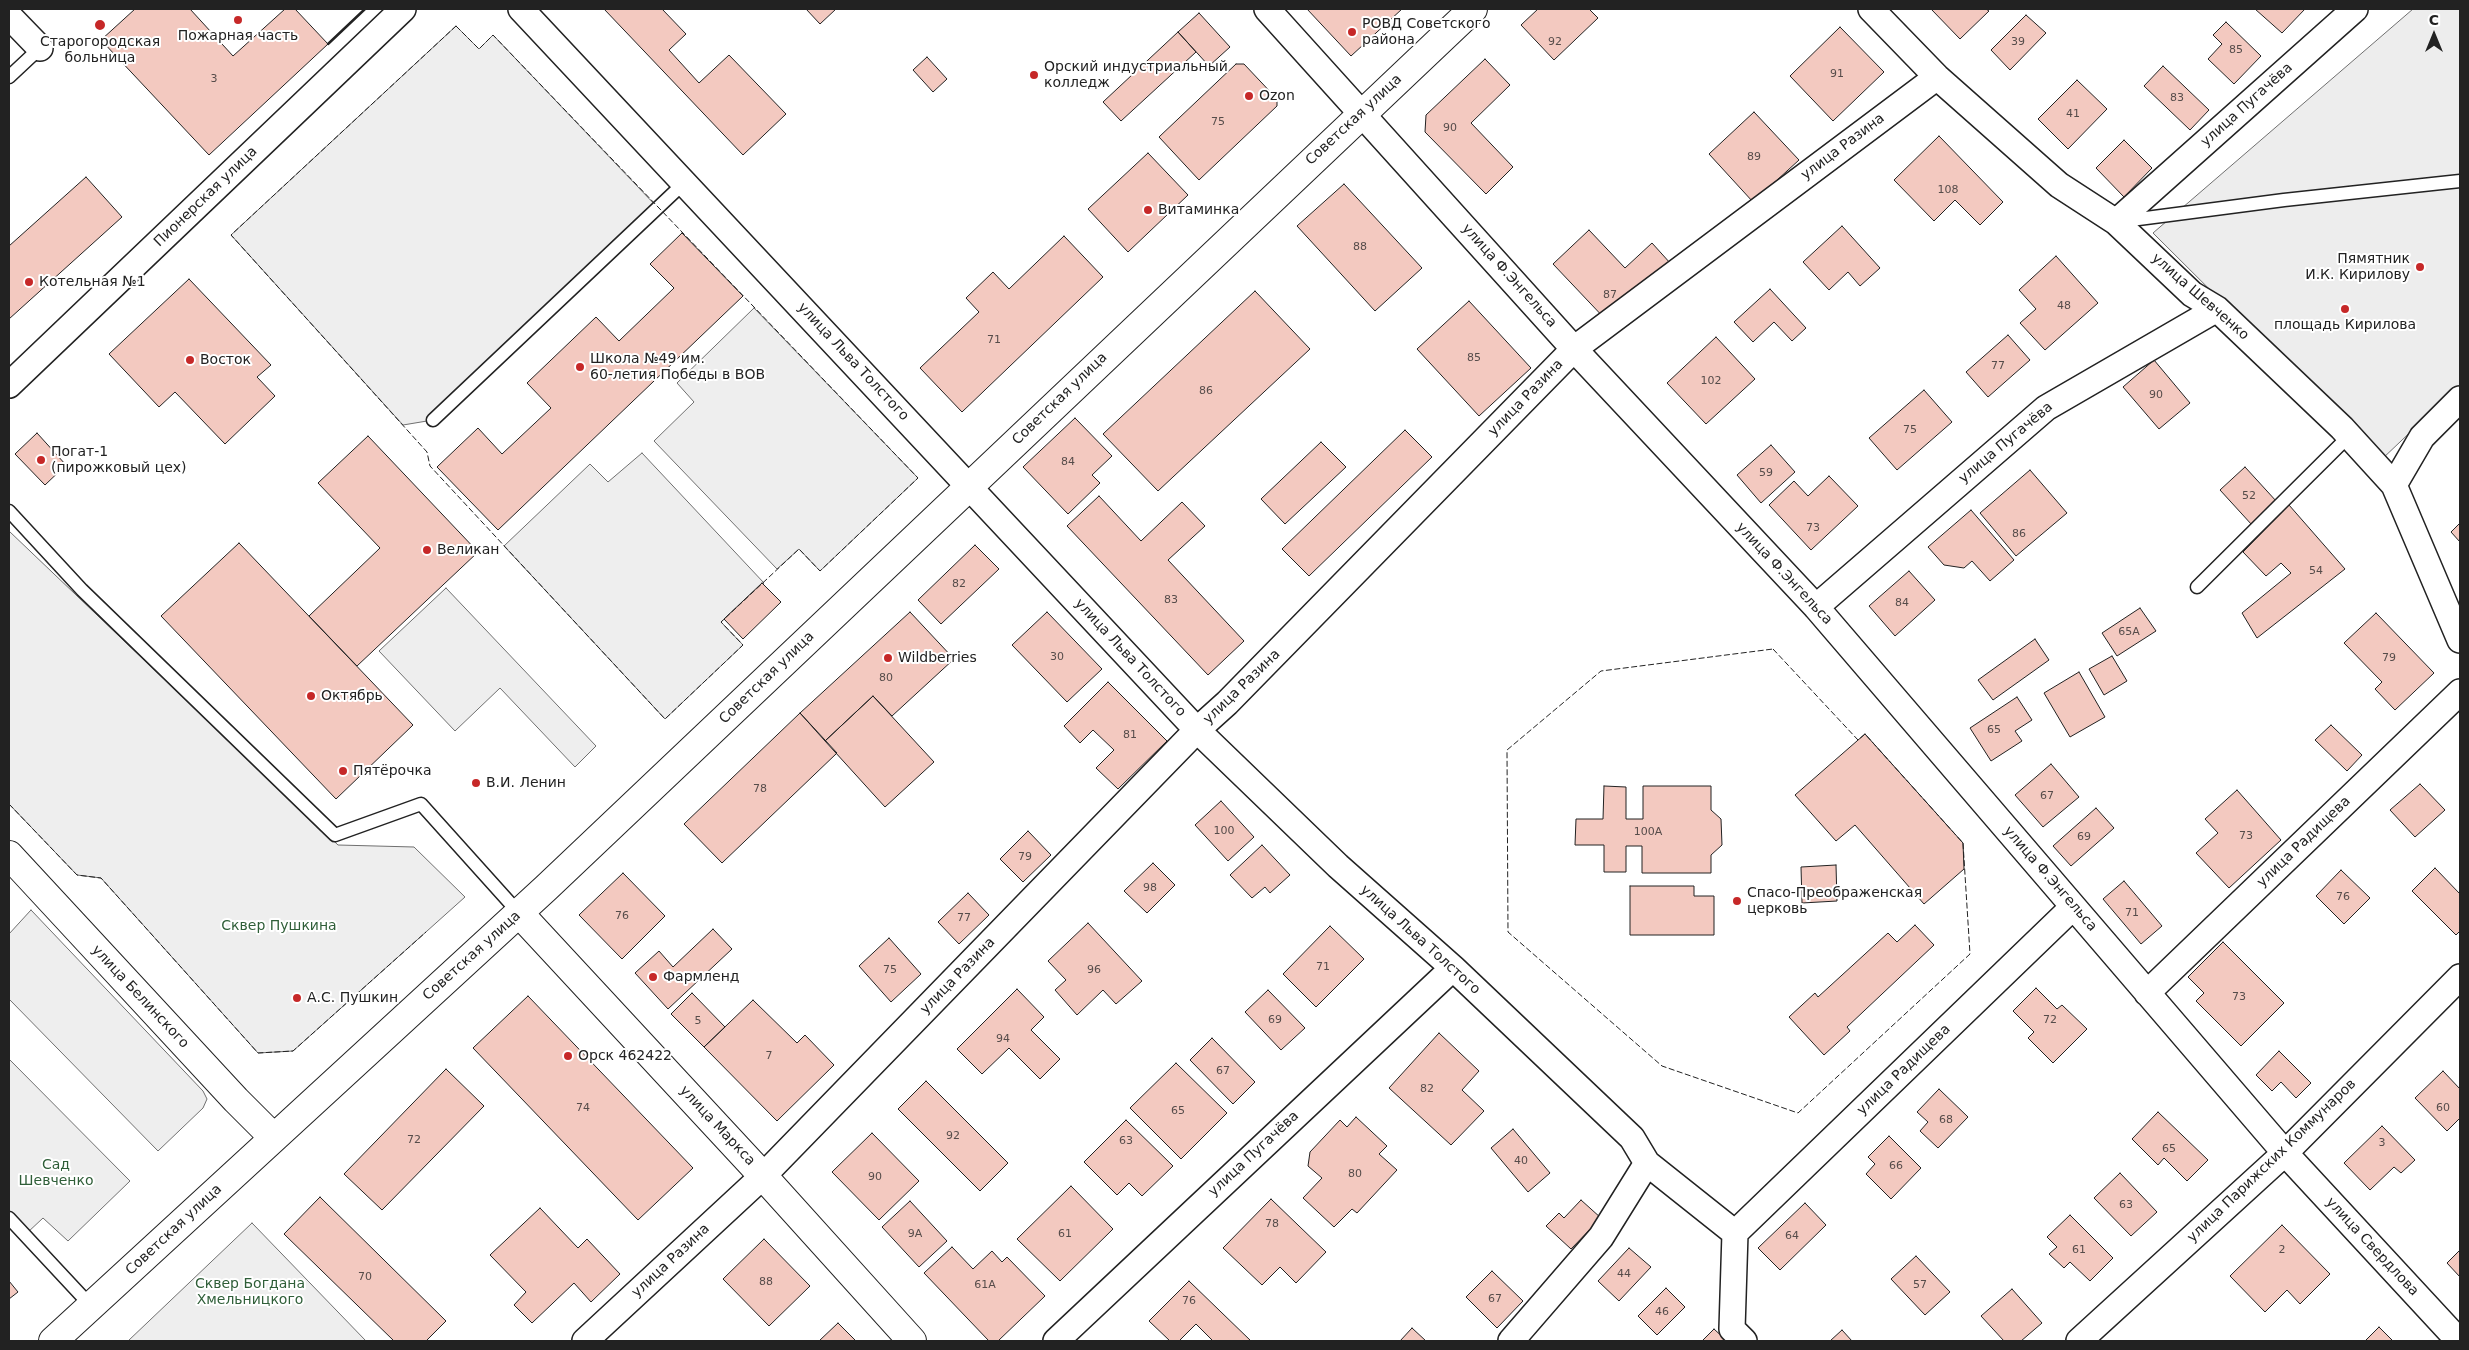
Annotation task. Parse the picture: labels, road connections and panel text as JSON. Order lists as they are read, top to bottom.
{
  "streets": {
    "street": [
      "улица Пугачёва",
      "Советская улица",
      "улица Разина",
      "Пионерская улица",
      "улица Ф.Энгельса",
      "улица Шевченко",
      "улица Льва Толстого",
      "улица Радищева",
      "улица Белинского",
      "улица Маркса",
      "улица Парижских Коммунаров",
      "улица Свердлова"
    ]
  },
  "crossings": [
    ["улица Пугачёва", "улица Ф.Энгельса"],
    ["улица Пугачёва", "улица Шевченко"],
    ["улица Пугачёва", "улица Льва Толстого"],
    ["Советская улица", "улица Ф.Энгельса"],
    ["Советская улица", "улица Льва Толстого"],
    ["Советская улица", "улица Белинского"],
    ["Советская улица", "улица Маркса"],
    ["улица Разина", "улица Ф.Энгельса"],
    ["улица Разина", "улица Шевченко"],
    ["улица Разина", "улица Льва Толстого"],
    ["улица Разина", "улица Маркса"],
    ["улица Ф.Энгельса", "улица Радищева"],
    ["улица Ф.Энгельса", "улица Парижских Коммунаров"],
    ["улица Ф.Энгельса", "улица Свердлова"],
    ["улица Льва Толстого", "улица Радищева"],
    ["улица Парижских Коммунаров", "улица Свердлова"]
  ],
  "parks": ["Сквер Пушкина", "Сад Шевченко", "Сквер Богдана Хмельницкого"],
  "places": [
    "Пожарная часть",
    "Старогородская больница",
    "РОВД Советского района",
    "Орский индустриальный колледж",
    "Ozon",
    "Витаминка",
    "Пямятник И.К. Кирилову",
    "Котельная №1",
    "площадь Кирилова",
    "Восток",
    "Школа №49 им. 60-летия Победы в ВОВ",
    "Погат-1 (пирожковый цех)",
    "Великан",
    "Wildberries",
    "Октябрь",
    "Пятёрочка",
    "В.И. Ленин",
    "Спасо-Преображенская церковь",
    "Фармленд",
    "А.С. Пушкин",
    "Орск 462422"
  ],
  "house_numbers": [
    "92",
    "39",
    "85",
    "91",
    "3",
    "83",
    "41",
    "75",
    "90",
    "89",
    "108",
    "88",
    "87",
    "48",
    "71",
    "85",
    "77",
    "102",
    "86",
    "90",
    "75",
    "84",
    "59",
    "52",
    "73",
    "86",
    "54",
    "82",
    "83",
    "84",
    "65А",
    "30",
    "79",
    "80",
    "65",
    "81",
    "78",
    "67",
    "100",
    "100А",
    "73",
    "69",
    "79",
    "98",
    "76",
    "71",
    "76",
    "77",
    "71",
    "75",
    "96",
    "73",
    "69",
    "72",
    "5",
    "94",
    "7",
    "67",
    "82",
    "74",
    "60",
    "65",
    "68",
    "92",
    "72",
    "63",
    "3",
    "65",
    "40",
    "66",
    "80",
    "90",
    "63",
    "78",
    "9А",
    "61",
    "64",
    "61",
    "2",
    "44",
    "70",
    "88",
    "61А",
    "57",
    "67",
    "76",
    "46"
  ],
  "north": "top"
}
